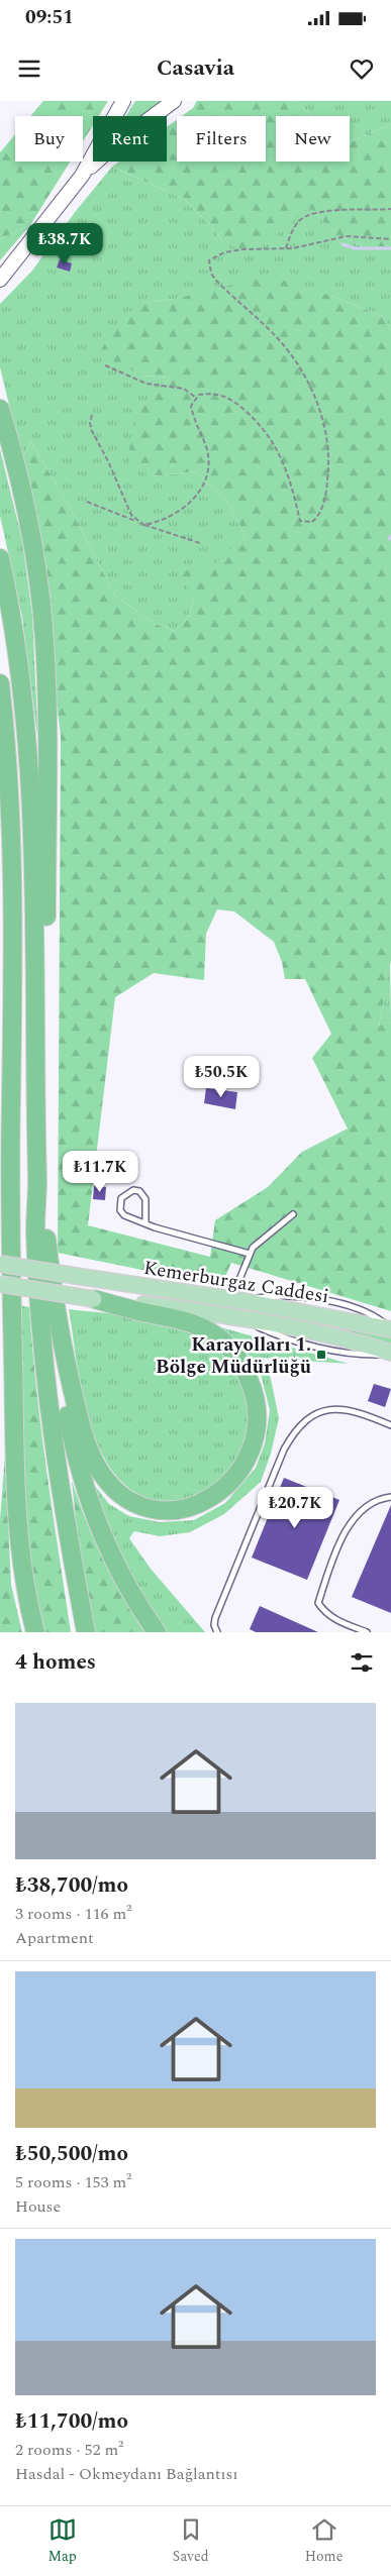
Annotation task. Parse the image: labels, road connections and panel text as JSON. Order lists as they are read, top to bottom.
{
  "streets": {
    "main road": ["Kemerburgaz Caddesi"]
  },
  "places": {
    "transit": ["Karayolları 1. Bölge Müdürlüğü"]
  },
  "page": {
    "status": "09:51",
    "header": "Casavia",
    "chip": [
      "Buy",
      "Rent",
      "Filters",
      "New"
    ],
    "price": [
      "₺38.7K",
      "₺50.5K",
      "₺11.7K",
      "₺20.7K"
    ],
    "heading": "4 homes",
    "list": [
      {
        "name": "₺38,700/mo",
        "note": "3 rooms · 116 m² · Apartment"
      },
      {
        "name": "₺50,500/mo",
        "note": "5 rooms · 153 m² · House"
      },
      {
        "name": "₺11,700/mo",
        "note": "2 rooms · 52 m² · Hasdal - Okmeydanı Bağlantısı"
      }
    ],
    "tabs": ["Map", "Saved", "Home"]
  }
}
